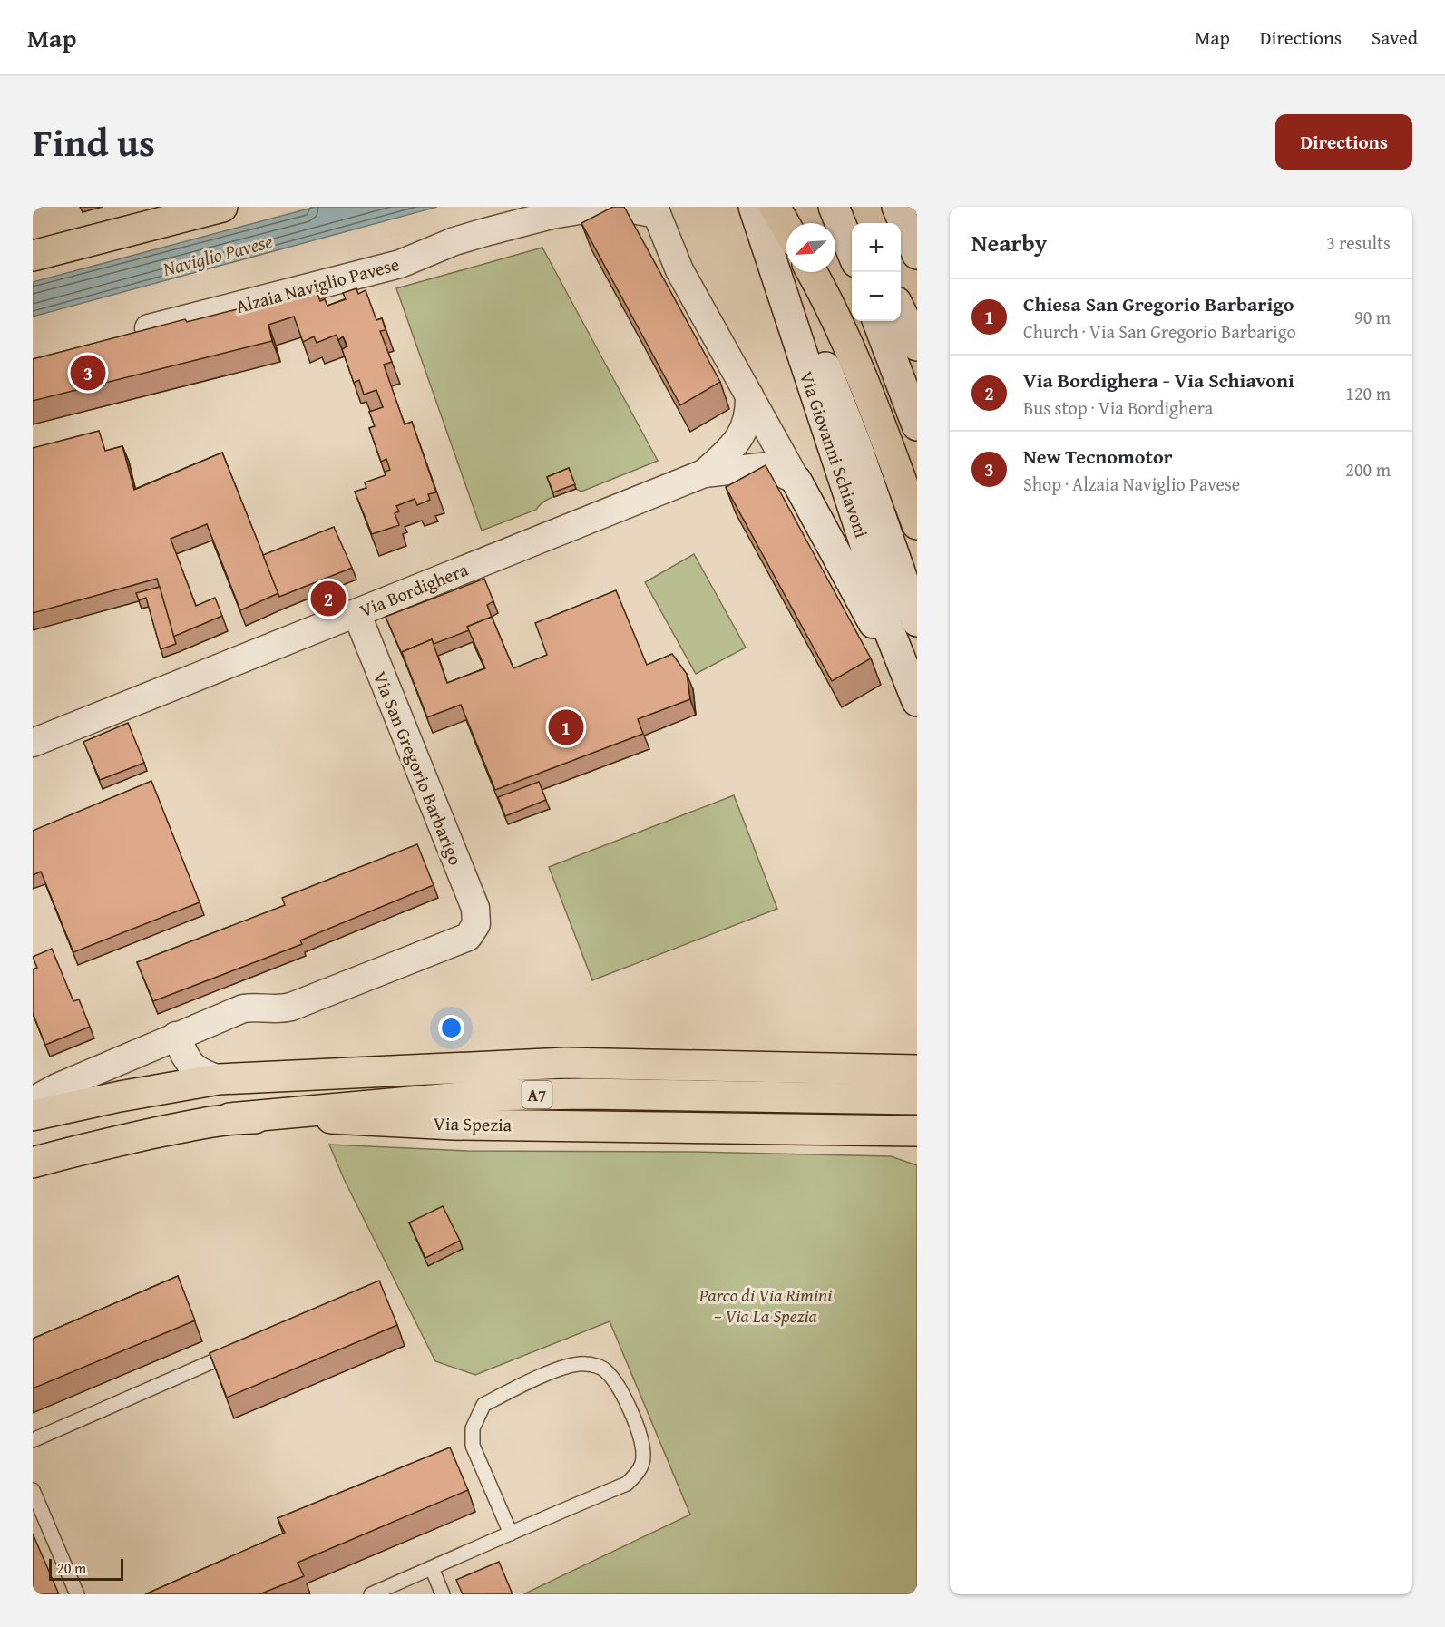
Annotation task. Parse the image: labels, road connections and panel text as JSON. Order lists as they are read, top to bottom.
{
  "streets": {
    "main road": ["Via Giovanni Schiavoni", "A7", "Via Spezia"],
    "street": ["Alzaia Naviglio Pavese", "Via Bordighera", "Via San Gregorio Barbarigo"]
  },
  "crossings": [
    ["Via Bordighera", "Via San Gregorio Barbarigo"],
    ["A7", "Via Spezia"]
  ],
  "water": ["Naviglio Pavese"],
  "parks": ["Parco di Via Rimini – Via La Spezia"],
  "scale_bar": "20 m",
  "north": "bottom left",
  "page": {
    "header": "Map",
    "nav": ["Map", "Directions", "Saved"],
    "title": "Find us",
    "buttons": "Directions",
    "heading": ["Nearby", "3 results"],
    "map_buttons": ["+", "−"],
    "list": [
      {
        "mark": "1",
        "name": "Chiesa San Gregorio Barbarigo",
        "note": "Church · Via San Gregorio Barbarigo",
        "value": "90 m"
      },
      {
        "mark": "2",
        "name": "Via Bordighera - Via Schiavoni",
        "note": "Bus stop · Via Bordighera",
        "value": "120 m"
      },
      {
        "mark": "3",
        "name": "New Tecnomotor",
        "note": "Shop · Alzaia Naviglio Pavese",
        "value": "200 m"
      }
    ],
    "pins": ["3", "2", "1"],
    "scale": "20 m"
  }
}
